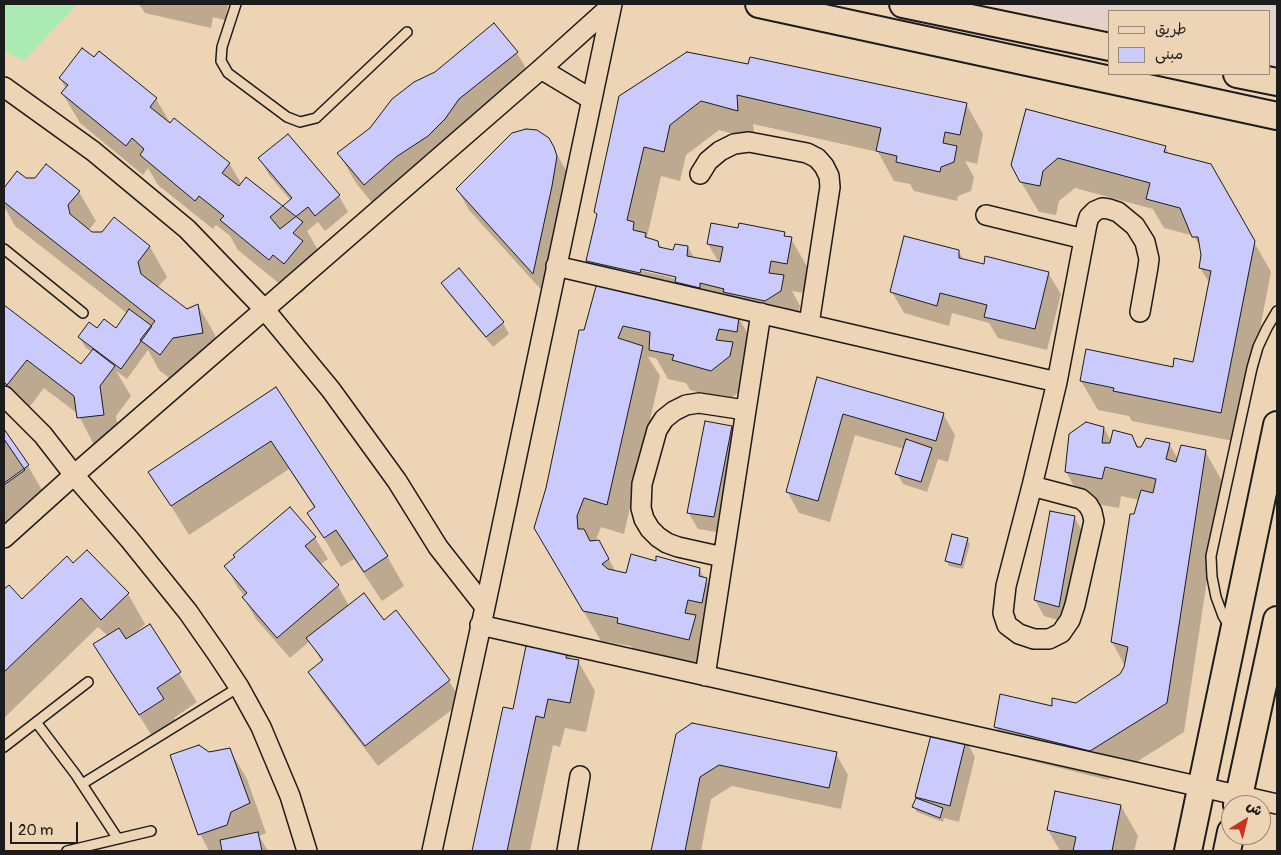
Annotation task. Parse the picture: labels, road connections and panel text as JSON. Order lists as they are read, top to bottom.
{
  "legend": ["طريق", "مبنى"],
  "scale_bar": "20 m",
  "north": "top right"
}
